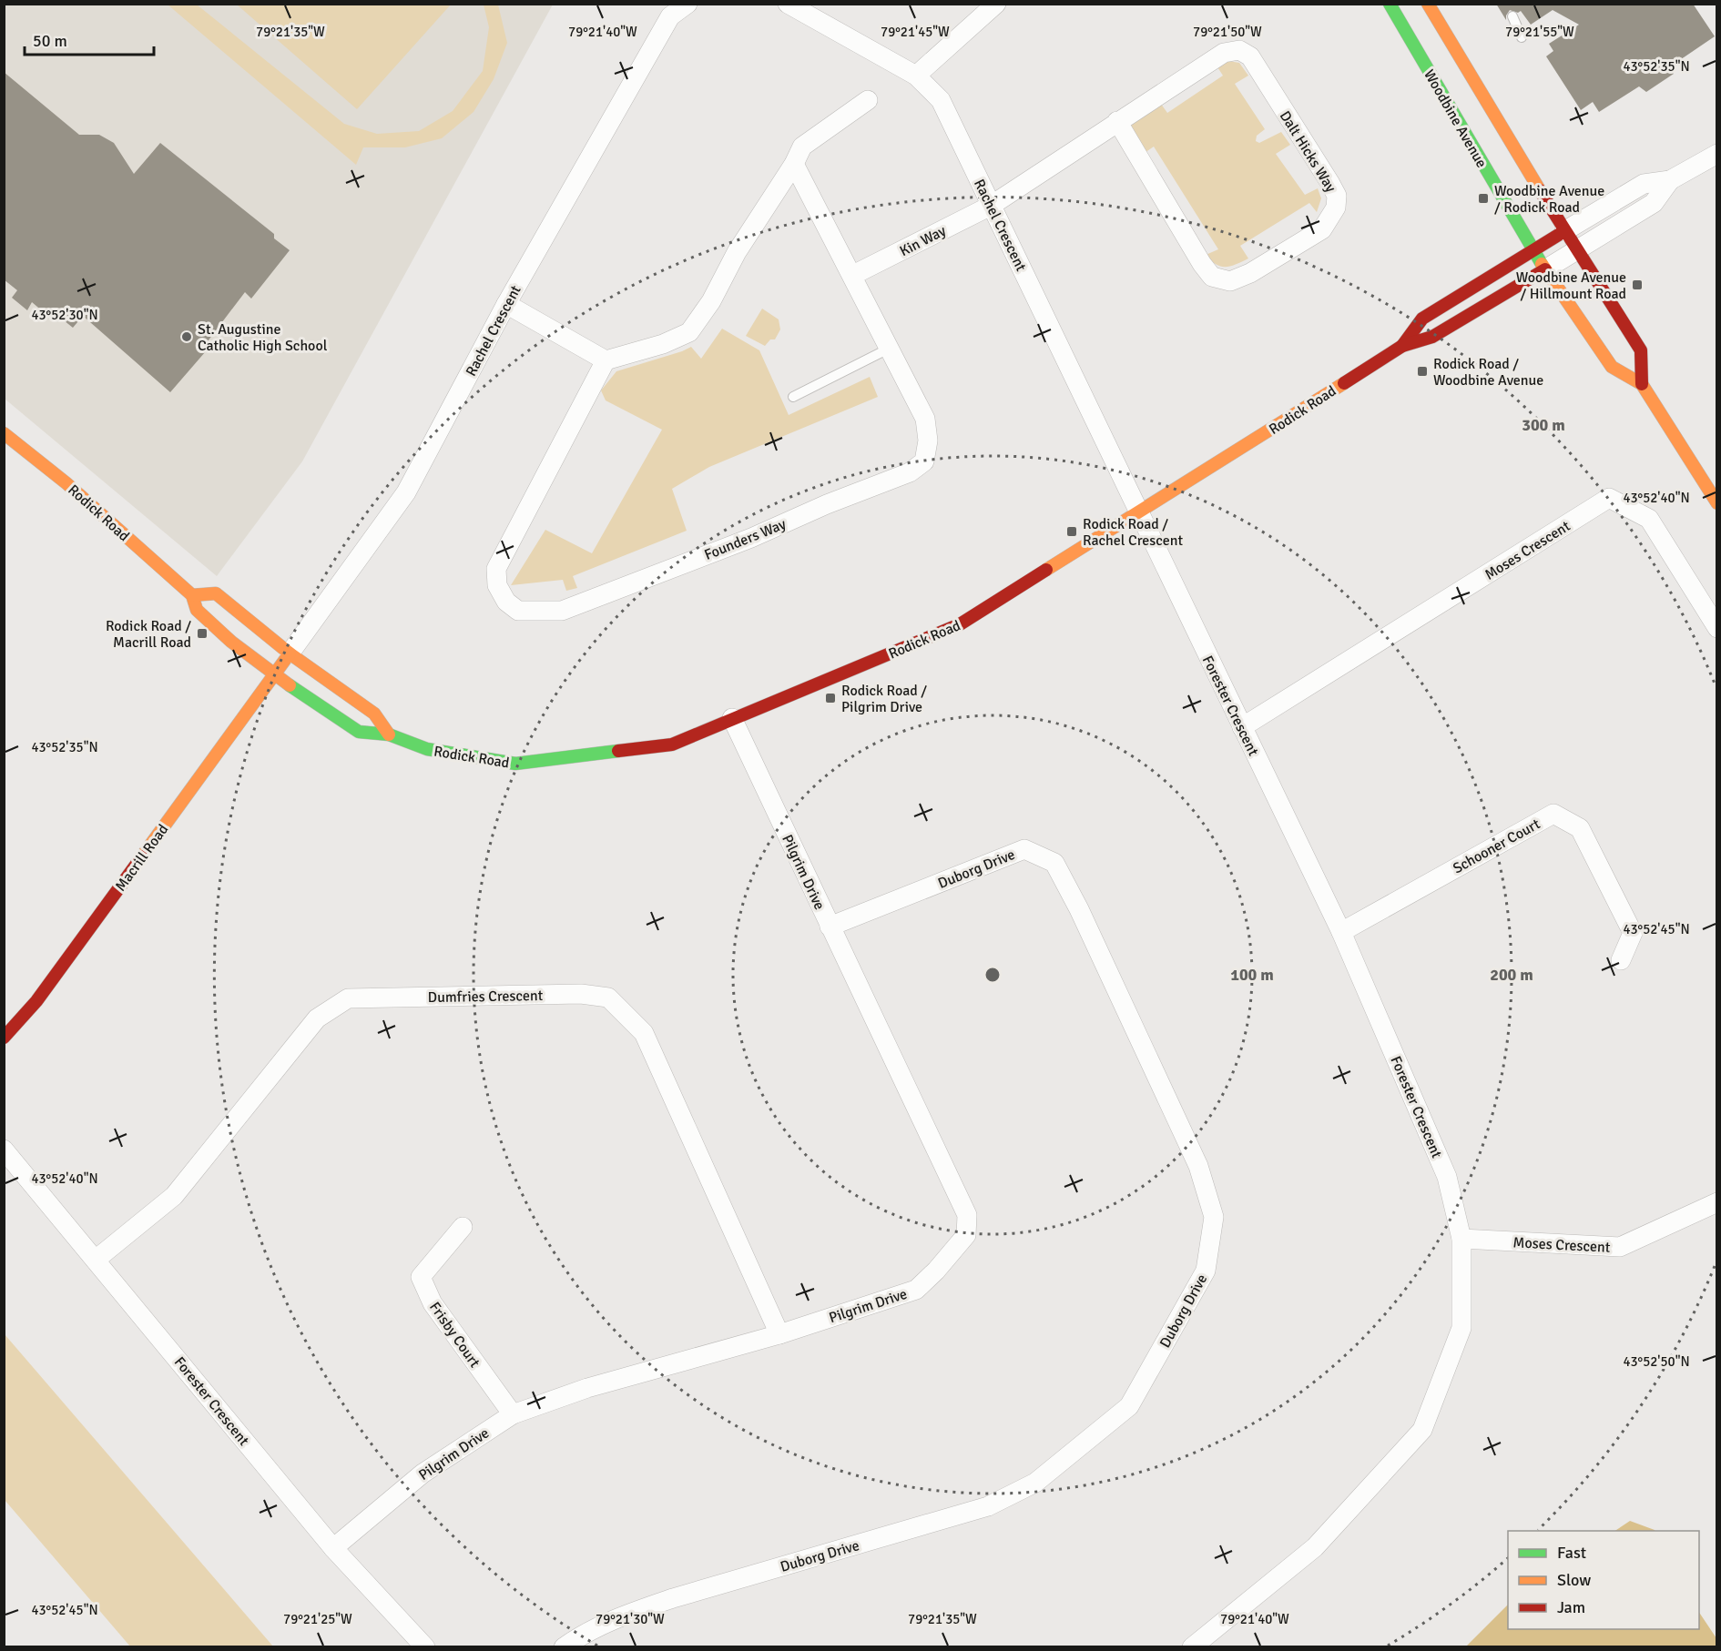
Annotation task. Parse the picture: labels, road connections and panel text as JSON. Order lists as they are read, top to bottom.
{
  "streets": {
    "main road": ["Woodbine Avenue", "Rodick Road", "Macrill Road"],
    "street": [
      "Dalt Hicks Way",
      "Rachel Crescent",
      "Kin Way",
      "Founders Way",
      "Moses Crescent",
      "Forester Crescent",
      "Schooner Court",
      "Duborg Drive",
      "Pilgrim Drive",
      "Dumfries Crescent",
      "Frisby Court"
    ]
  },
  "crossings": [
    ["Woodbine Avenue", "Rodick Road"],
    ["Dalt Hicks Way", "Rachel Crescent"],
    ["Dalt Hicks Way", "Kin Way"],
    ["Rachel Crescent", "Kin Way"],
    ["Rachel Crescent", "Rodick Road"],
    ["Rachel Crescent", "Forester Crescent"],
    ["Rachel Crescent", "Macrill Road"],
    ["Kin Way", "Founders Way"],
    ["Rodick Road", "Forester Crescent"],
    ["Rodick Road", "Macrill Road"],
    ["Rodick Road", "Pilgrim Drive"],
    ["Moses Crescent", "Forester Crescent"],
    ["Forester Crescent", "Schooner Court"],
    ["Forester Crescent", "Pilgrim Drive"],
    ["Forester Crescent", "Dumfries Crescent"],
    ["Duborg Drive", "Pilgrim Drive"],
    ["Pilgrim Drive", "Dumfries Crescent"],
    ["Pilgrim Drive", "Frisby Court"]
  ],
  "places": {
    "transit": [
      "Woodbine Avenue / Rodick Road",
      "Woodbine Avenue / Hillmount Road",
      "Rodick Road / Woodbine Avenue",
      "Rodick Road / Rachel Crescent",
      "Rodick Road / Macrill Road",
      "Rodick Road / Pilgrim Drive"
    ],
    "other": ["St. Augustine Catholic High School"]
  },
  "legend": ["Fast", "Slow", "Jam"],
  "scale_bar": "50 m",
  "coordinates": [
    "79°21'35\"W",
    "79°21'40\"W",
    "79°21'45\"W",
    "79°21'50\"W",
    "79°21'55\"W",
    "43°52'35\"N",
    "43°52'30\"N",
    "43°52'40\"N",
    "43°52'45\"N",
    "43°52'50\"N",
    "79°21'25\"W",
    "79°21'30\"W"
  ],
  "rings": ["300 m", "100 m", "200 m"]
}
